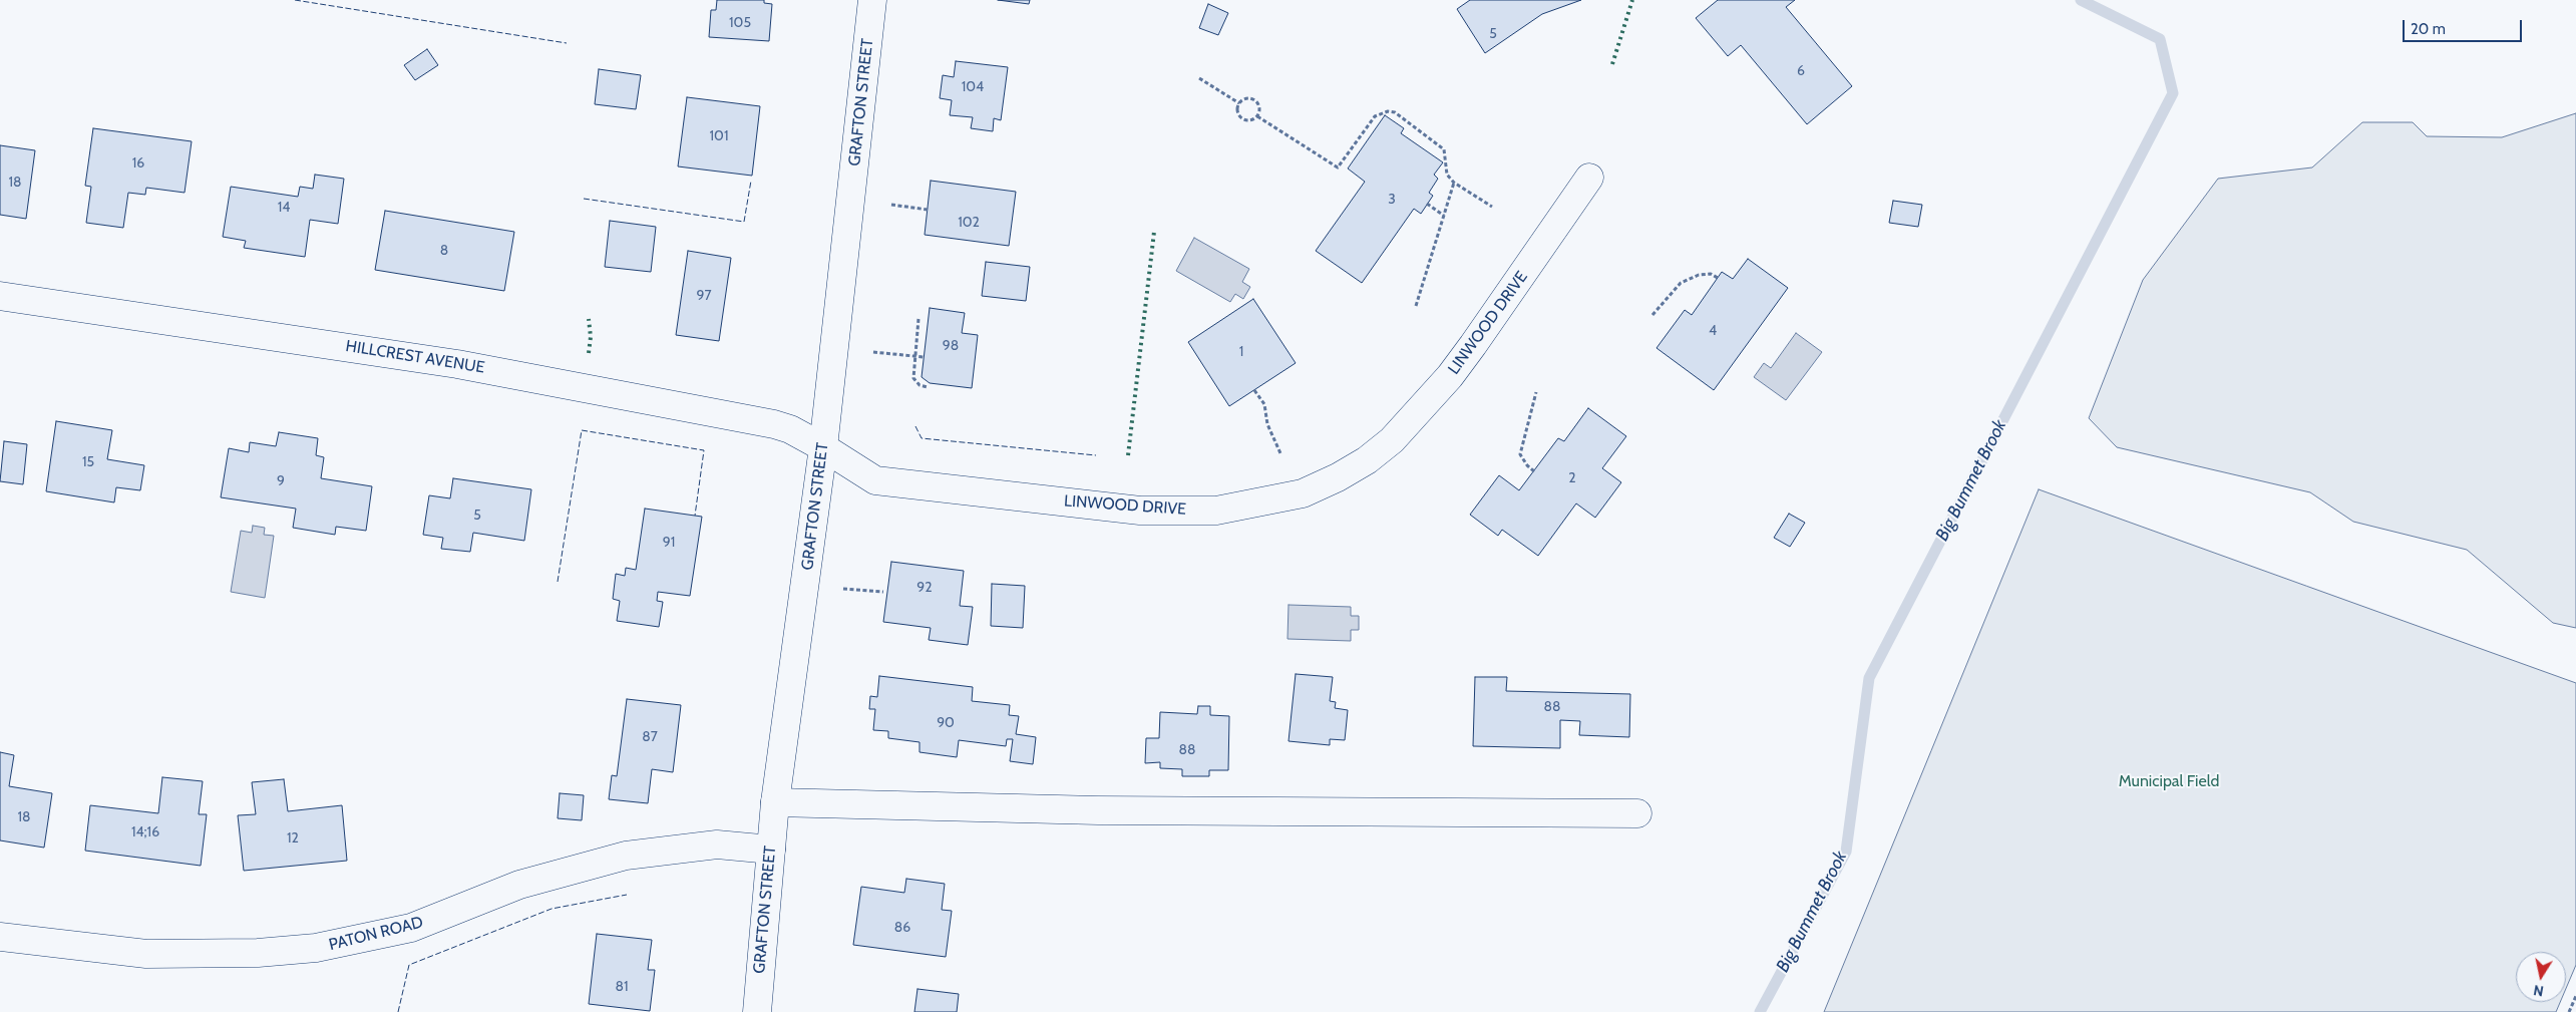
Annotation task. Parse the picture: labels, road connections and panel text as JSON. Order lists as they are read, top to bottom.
{
  "streets": {
    "street": [
      "GRAFTON STREET",
      "LINWOOD DRIVE",
      "HILLCREST AVENUE",
      "PATON ROAD"
    ]
  },
  "crossings": [
    ["GRAFTON STREET", "LINWOOD DRIVE"],
    ["GRAFTON STREET", "HILLCREST AVENUE"],
    ["GRAFTON STREET", "PATON ROAD"],
    ["LINWOOD DRIVE", "HILLCREST AVENUE"]
  ],
  "water": ["Big Bummet Brook"],
  "parks": ["Municipal Field"],
  "house_numbers": [
    "105",
    "5",
    "6",
    "104",
    "101",
    "16",
    "18",
    "3",
    "14",
    "102",
    "8",
    "97",
    "4",
    "98",
    "1",
    "15",
    "2",
    "9",
    "5",
    "91",
    "92",
    "88",
    "90",
    "87",
    "88",
    "18",
    "14;16",
    "12",
    "86",
    "81"
  ],
  "scale_bar": "20 m",
  "north": "bottom"
}
